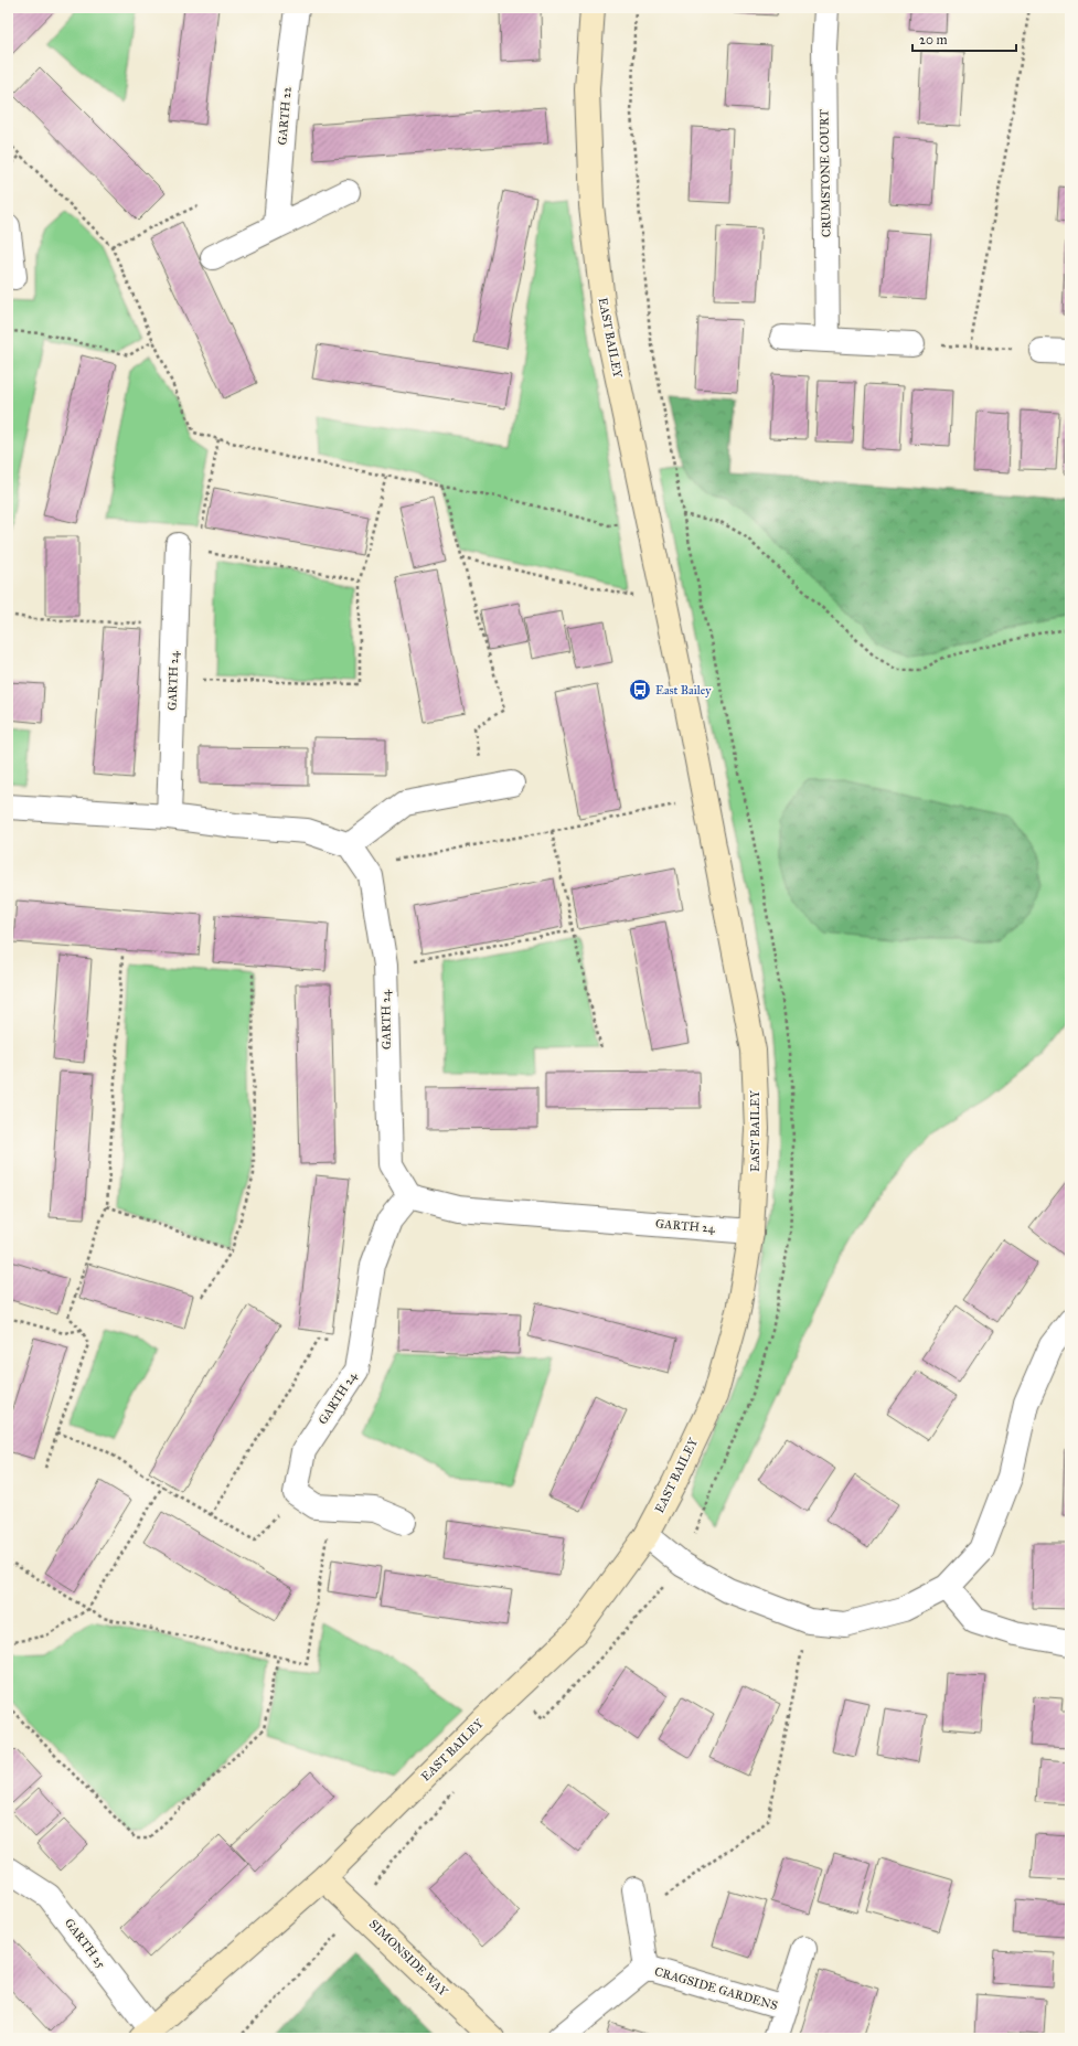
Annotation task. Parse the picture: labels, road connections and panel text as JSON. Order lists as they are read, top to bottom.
{
  "streets": {
    "street": [
      "GARTH 22",
      "CRUMSTONE COURT",
      "EAST BAILEY",
      "GARTH 24",
      "GARTH 25",
      "SIMONSIDE WAY",
      "CRAGSIDE GARDENS"
    ]
  },
  "crossings": [
    ["EAST BAILEY", "GARTH 24"],
    ["EAST BAILEY", "GARTH 25"],
    ["EAST BAILEY", "SIMONSIDE WAY"]
  ],
  "places": {
    "bus stop": ["East Bailey"]
  },
  "scale_bar": "20 m"
}
